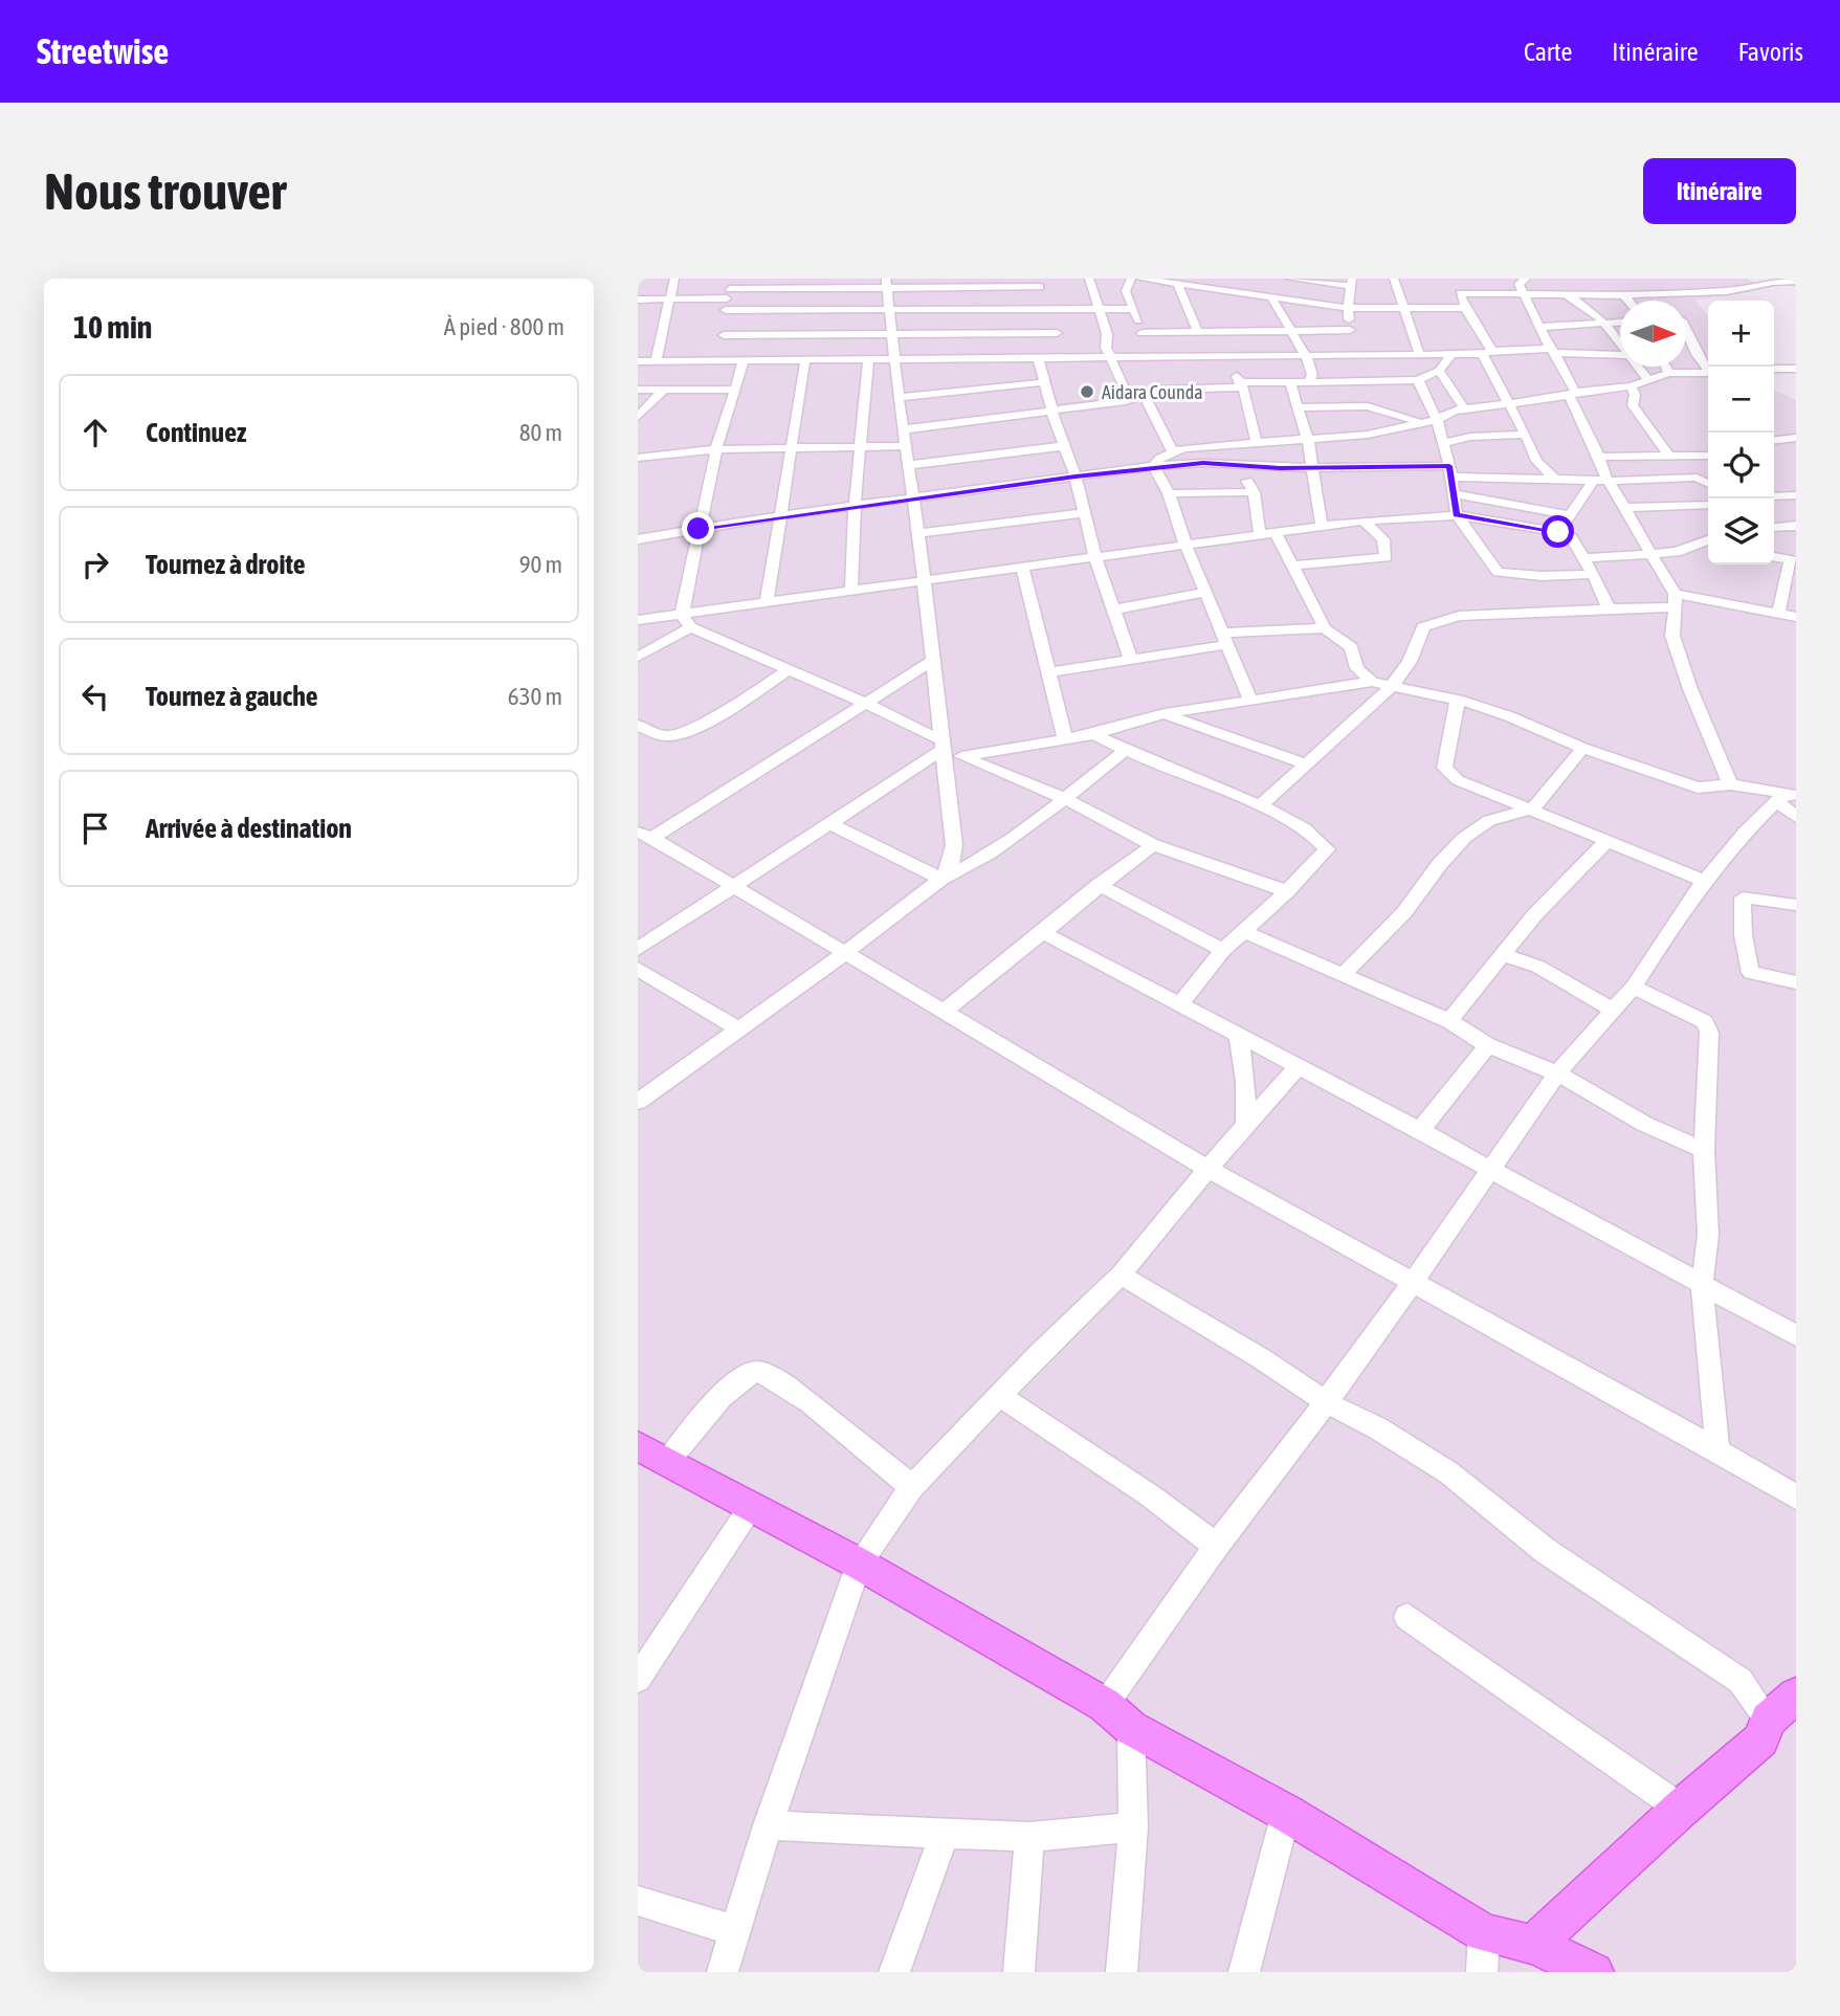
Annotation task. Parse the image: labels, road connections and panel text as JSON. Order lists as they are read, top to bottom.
{
  "places": ["Aidara Counda"],
  "north": "right",
  "page": {
    "header": "Streetwise",
    "nav": ["Carte", "Itinéraire", "Favoris"],
    "buttons": "Itinéraire",
    "title": "Nous trouver",
    "heading": ["10 min", "À pied · 800 m"],
    "map_buttons": ["+", "−"],
    "list": [
      ["Continuez", "80 m"],
      ["Tournez à droite", "90 m"],
      ["Tournez à gauche", "630 m"],
      "Arrivée à destination"
    ]
  }
}
